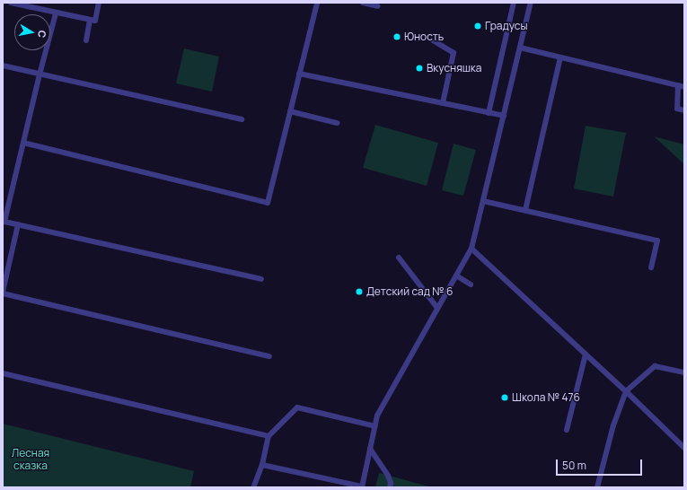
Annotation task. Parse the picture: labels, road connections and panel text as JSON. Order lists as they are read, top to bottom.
{
  "parks": ["Лесная сказка"],
  "places": [
    "Градусы",
    "Юность",
    "Вкусняшка",
    "Детский сад № 6",
    "Школа № 476"
  ],
  "scale_bar": "50 m",
  "north": "right"
}
